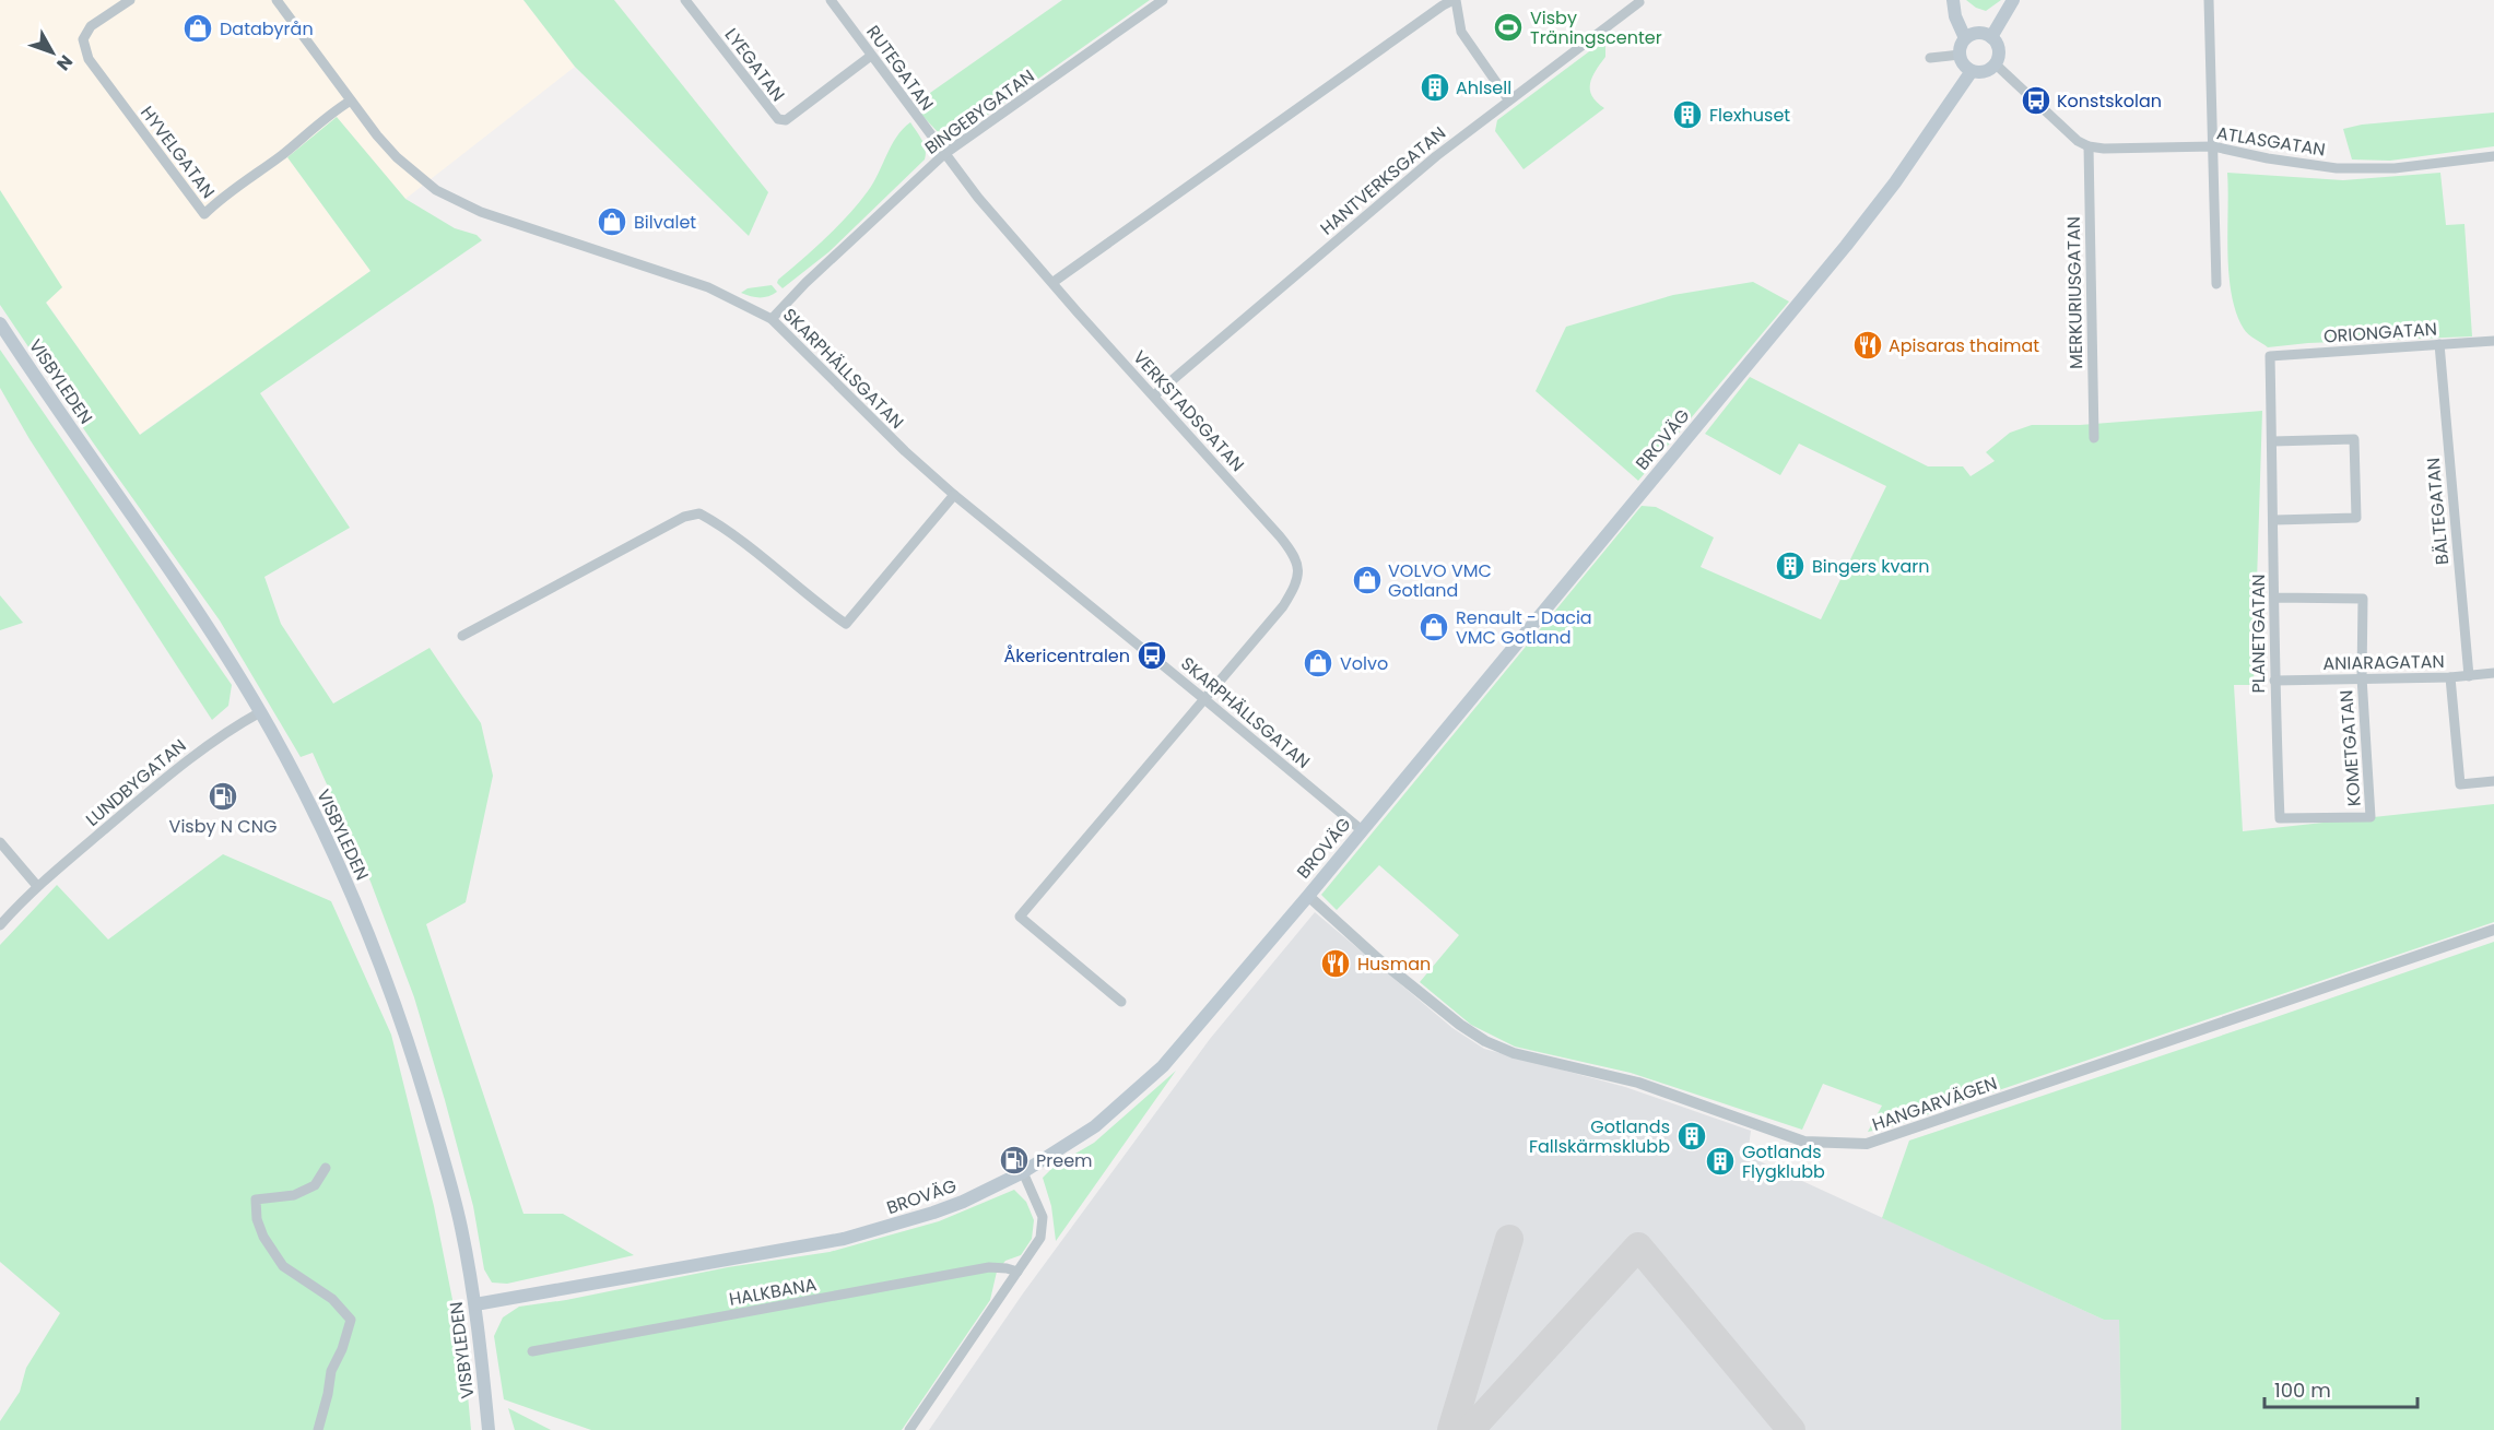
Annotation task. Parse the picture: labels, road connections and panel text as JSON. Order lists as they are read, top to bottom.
{
  "streets": {
    "main road": ["VISBYLEDEN", "BROVÄG"],
    "street": [
      "LYEGATAN",
      "RUTEGATAN",
      "BINGEBYGATAN",
      "ATLASGATAN",
      "HYVELGATAN",
      "HANTVERKSGATAN",
      "MERKURIUSGATAN",
      "ORIONGATAN",
      "SKARPHÄLLSGATAN",
      "VERKSTADSGATAN",
      "BÄLTEGATAN",
      "PLANETGATAN",
      "ANIARAGATAN",
      "KOMETGATAN",
      "LUNDBYGATAN",
      "HANGARVÄGEN",
      "HALKBANA"
    ]
  },
  "crossings": [
    ["LYEGATAN", "RUTEGATAN"],
    ["RUTEGATAN", "BINGEBYGATAN"],
    ["RUTEGATAN", "VERKSTADSGATAN"],
    ["BINGEBYGATAN", "SKARPHÄLLSGATAN"],
    ["BINGEBYGATAN", "VERKSTADSGATAN"],
    ["ATLASGATAN", "MERKURIUSGATAN"],
    ["HYVELGATAN", "SKARPHÄLLSGATAN"],
    ["HANTVERKSGATAN", "VERKSTADSGATAN"],
    ["ORIONGATAN", "BÄLTEGATAN"],
    ["ORIONGATAN", "PLANETGATAN"],
    ["SKARPHÄLLSGATAN", "VERKSTADSGATAN"],
    ["SKARPHÄLLSGATAN", "BROVÄG"],
    ["VISBYLEDEN", "BROVÄG"],
    ["VISBYLEDEN", "LUNDBYGATAN"],
    ["BROVÄG", "HANGARVÄGEN"],
    ["BÄLTEGATAN", "ANIARAGATAN"],
    ["PLANETGATAN", "ANIARAGATAN"],
    ["PLANETGATAN", "KOMETGATAN"],
    ["ANIARAGATAN", "KOMETGATAN"]
  ],
  "places": {
    "sports": ["Visby Träningscenter"],
    "shop": [
      "Databyrån",
      "Bilvalet",
      "VOLVO VMC Gotland",
      "Renault - Dacia VMC Gotland",
      "Volvo"
    ],
    "building": [
      "Ahlsell",
      "Flexhuset",
      "Bingers kvarn",
      "Gotlands Fallskärmsklubb",
      "Gotlands Flygklubb"
    ],
    "bus stop": ["Konstskolan", "Åkericentralen"],
    "restaurant": ["Apisaras thaimat", "Husman"],
    "fuel station": ["Visby N CNG", "Preem"]
  },
  "scale_bar": "100 m",
  "north": "bottom right"
}
